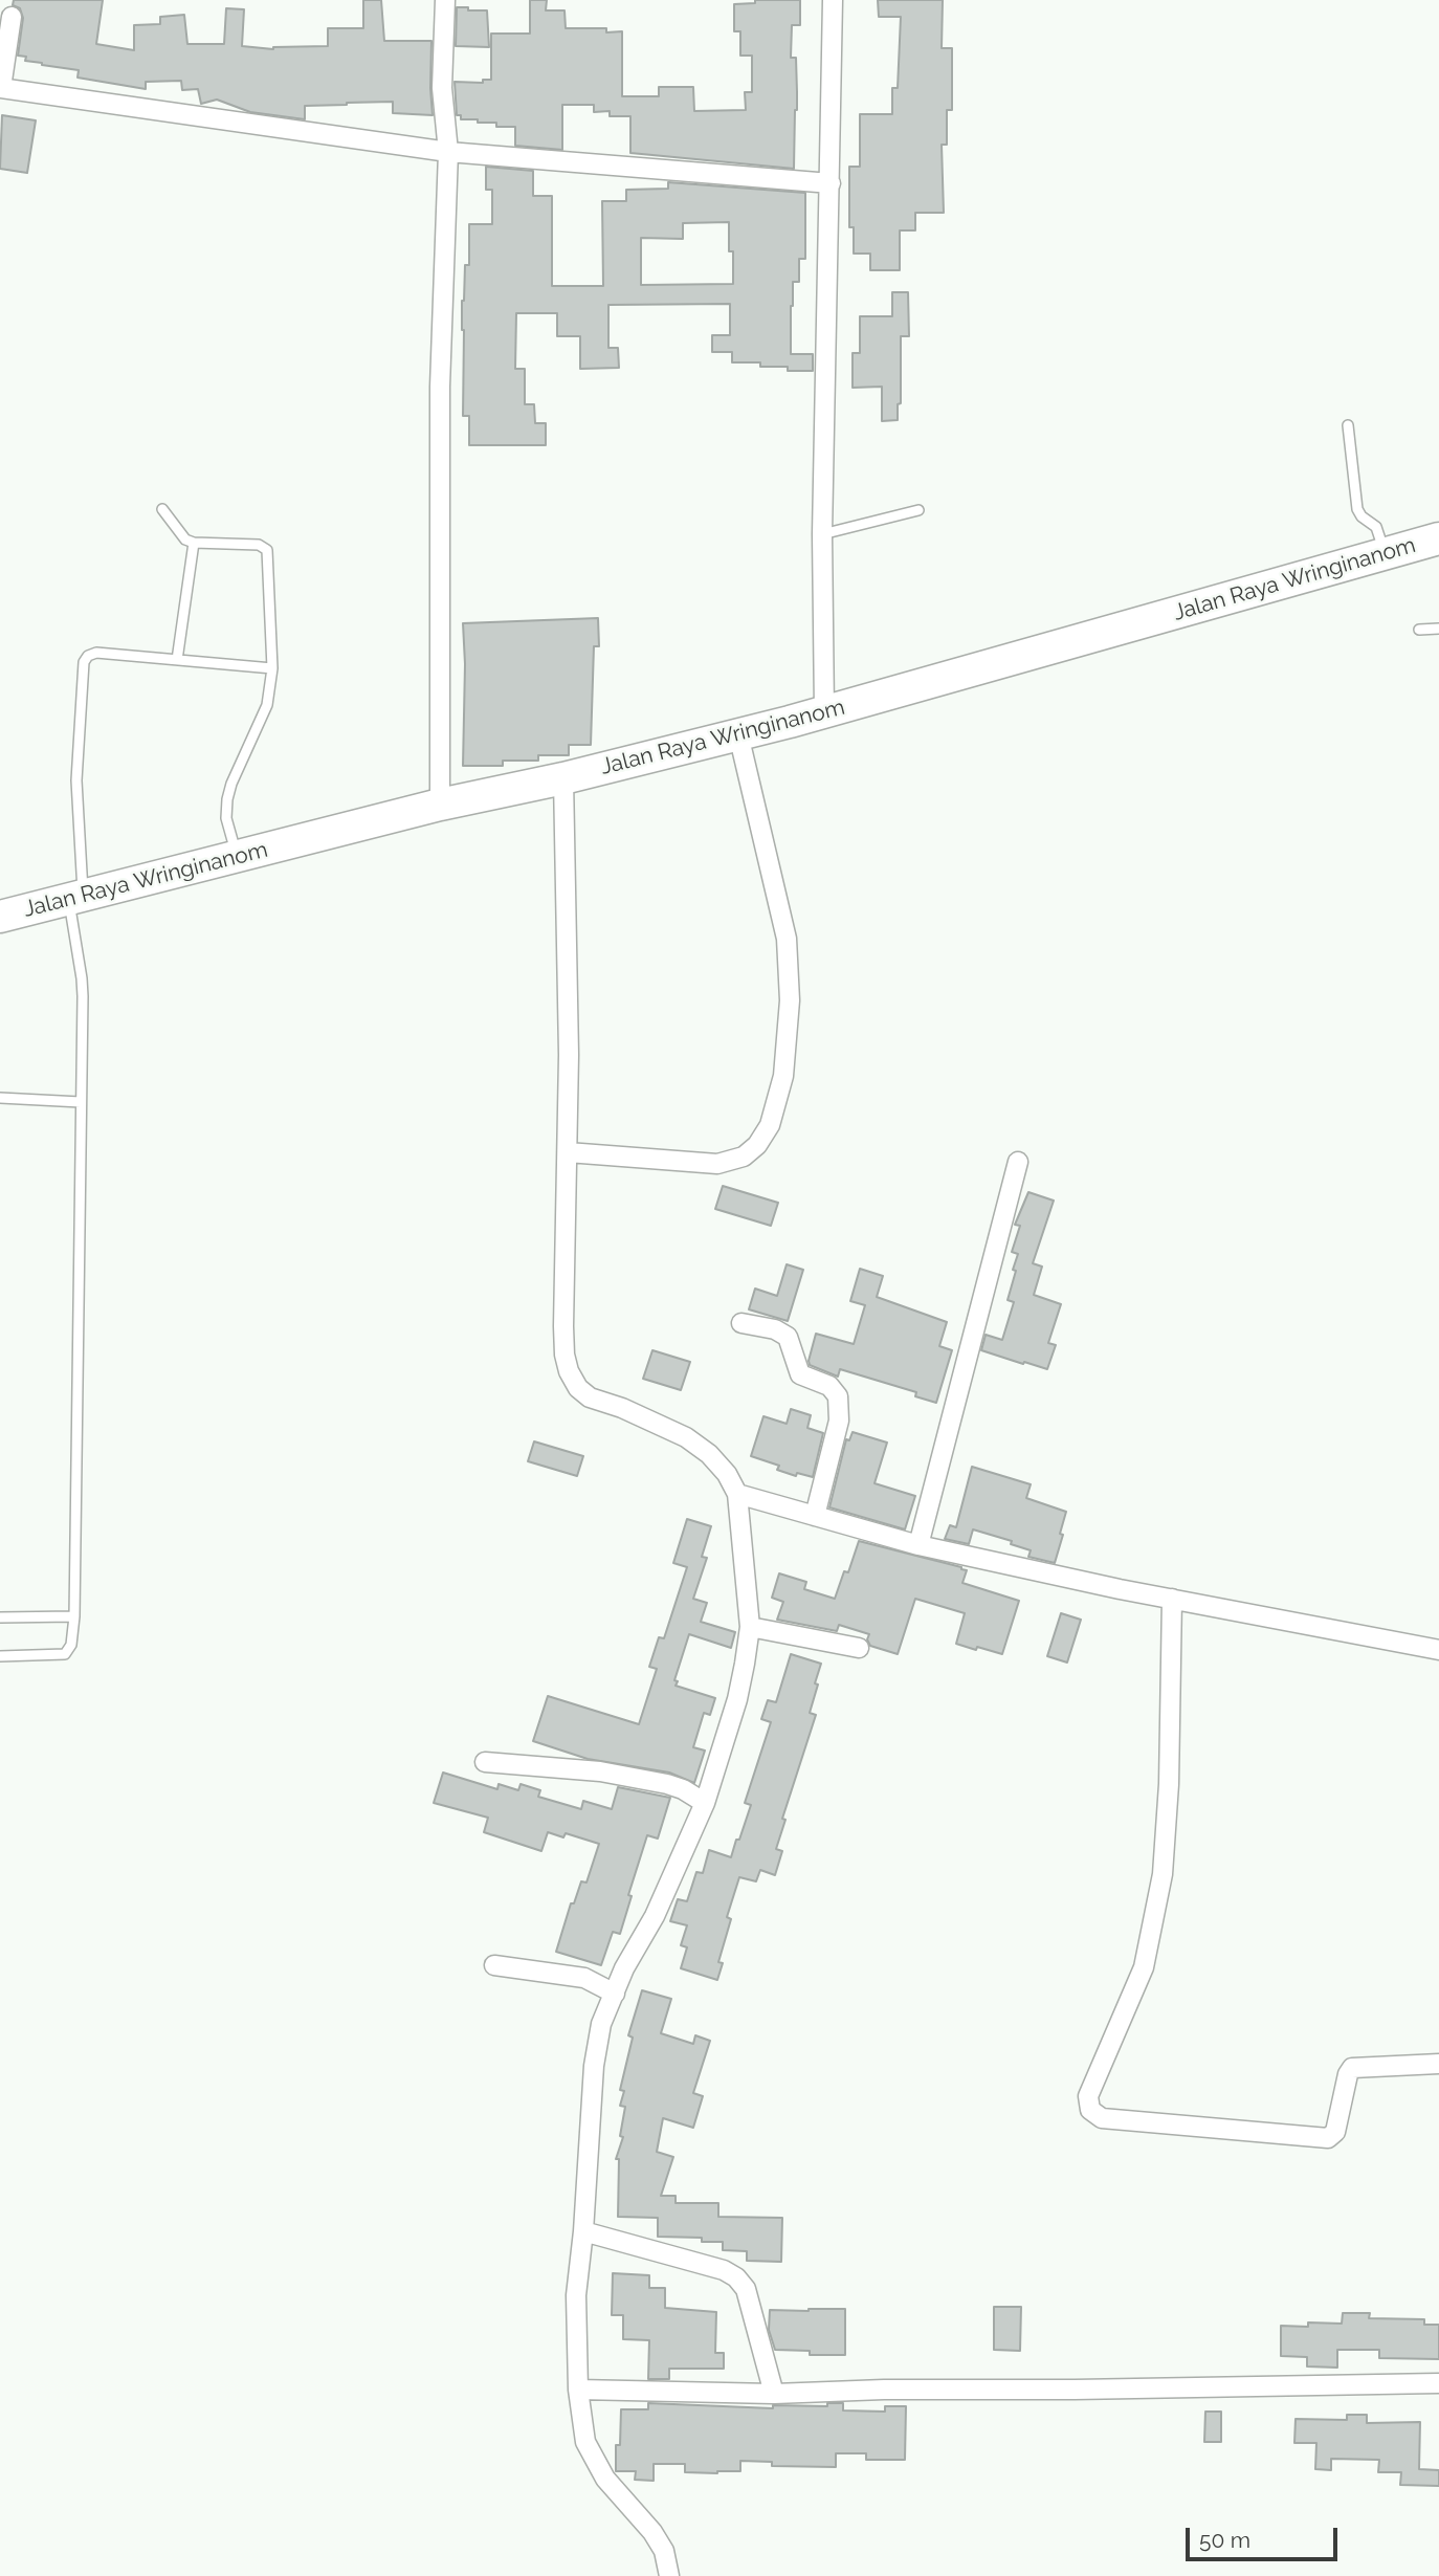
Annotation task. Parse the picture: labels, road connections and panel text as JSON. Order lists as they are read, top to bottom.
{
  "streets": {
    "main road": ["Jalan Raya Wringinanom"]
  },
  "scale_bar": "50 m"
}
